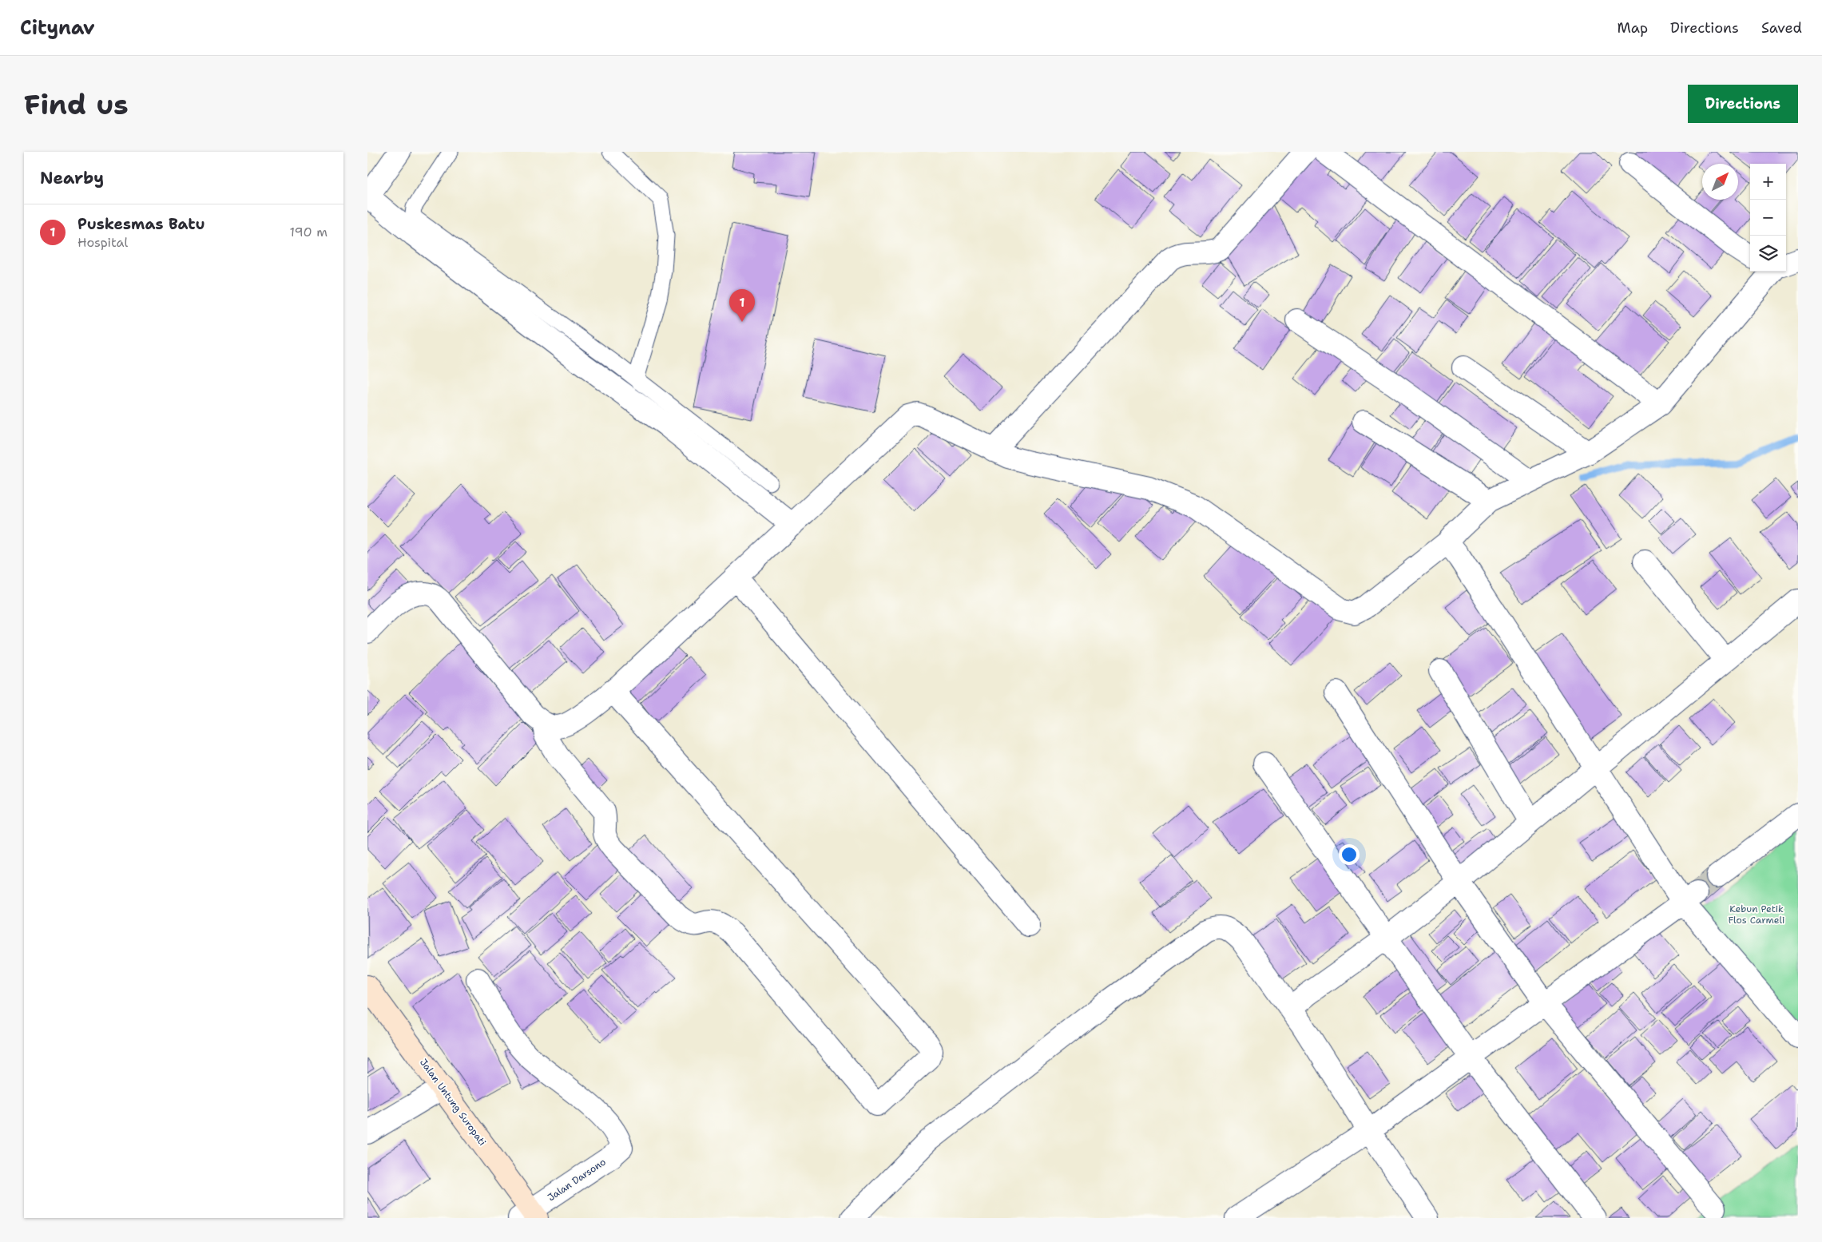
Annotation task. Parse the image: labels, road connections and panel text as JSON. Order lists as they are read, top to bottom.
{
  "streets": {
    "main road": ["Jalan Untung Suropati"],
    "street": ["Jalan Darsono"]
  },
  "crossings": [
    ["Jalan Untung Suropati", "Jalan Darsono"]
  ],
  "parks": ["Kebun Petik Flos Carmeli"],
  "north": "top right",
  "page": {
    "header": "Citynav",
    "nav": ["Map", "Directions", "Saved"],
    "buttons": "Directions",
    "title": "Find us",
    "heading": "Nearby",
    "map_buttons": ["+", "−"],
    "list": [
      {
        "mark": "1",
        "name": "Puskesmas Batu",
        "note": "Hospital",
        "value": "190 m"
      }
    ],
    "pins": "1"
  }
}
